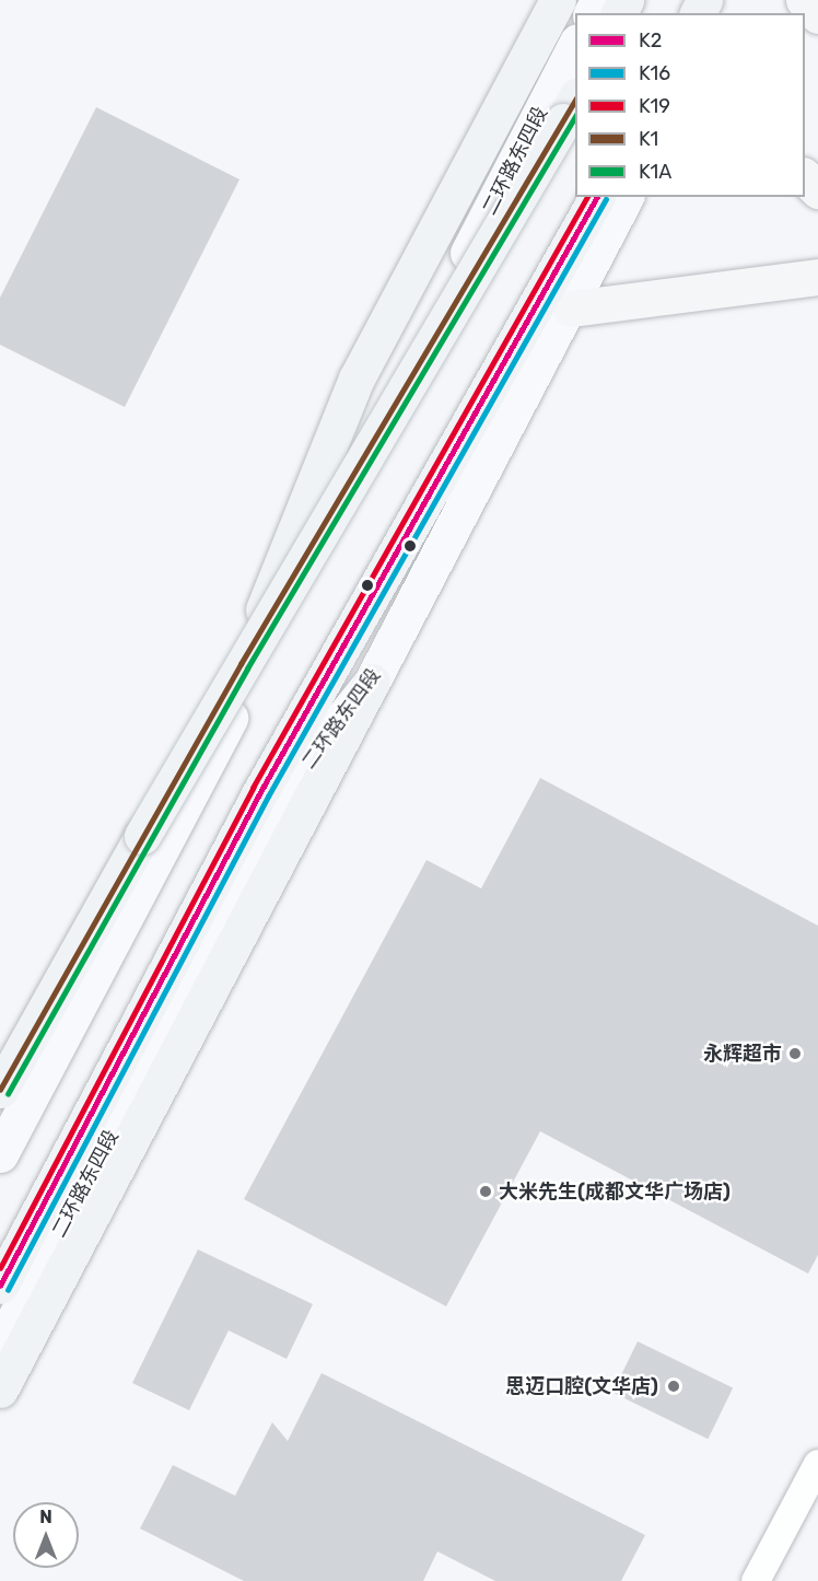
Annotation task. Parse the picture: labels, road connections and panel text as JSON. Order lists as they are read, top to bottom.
{
  "streets": {
    "main road": ["二环路东四段"]
  },
  "places": ["永辉超市", "大米先生(成都文华广场店)", "思迈口腔(文华店)"],
  "lines": [
    "transit line K1",
    "transit line K1A",
    "transit line K2",
    "transit line K19",
    "transit line K16"
  ],
  "legend": [
    "K2",
    "K16",
    "K19",
    "K1",
    "K1A"
  ],
  "north": "top"
}
